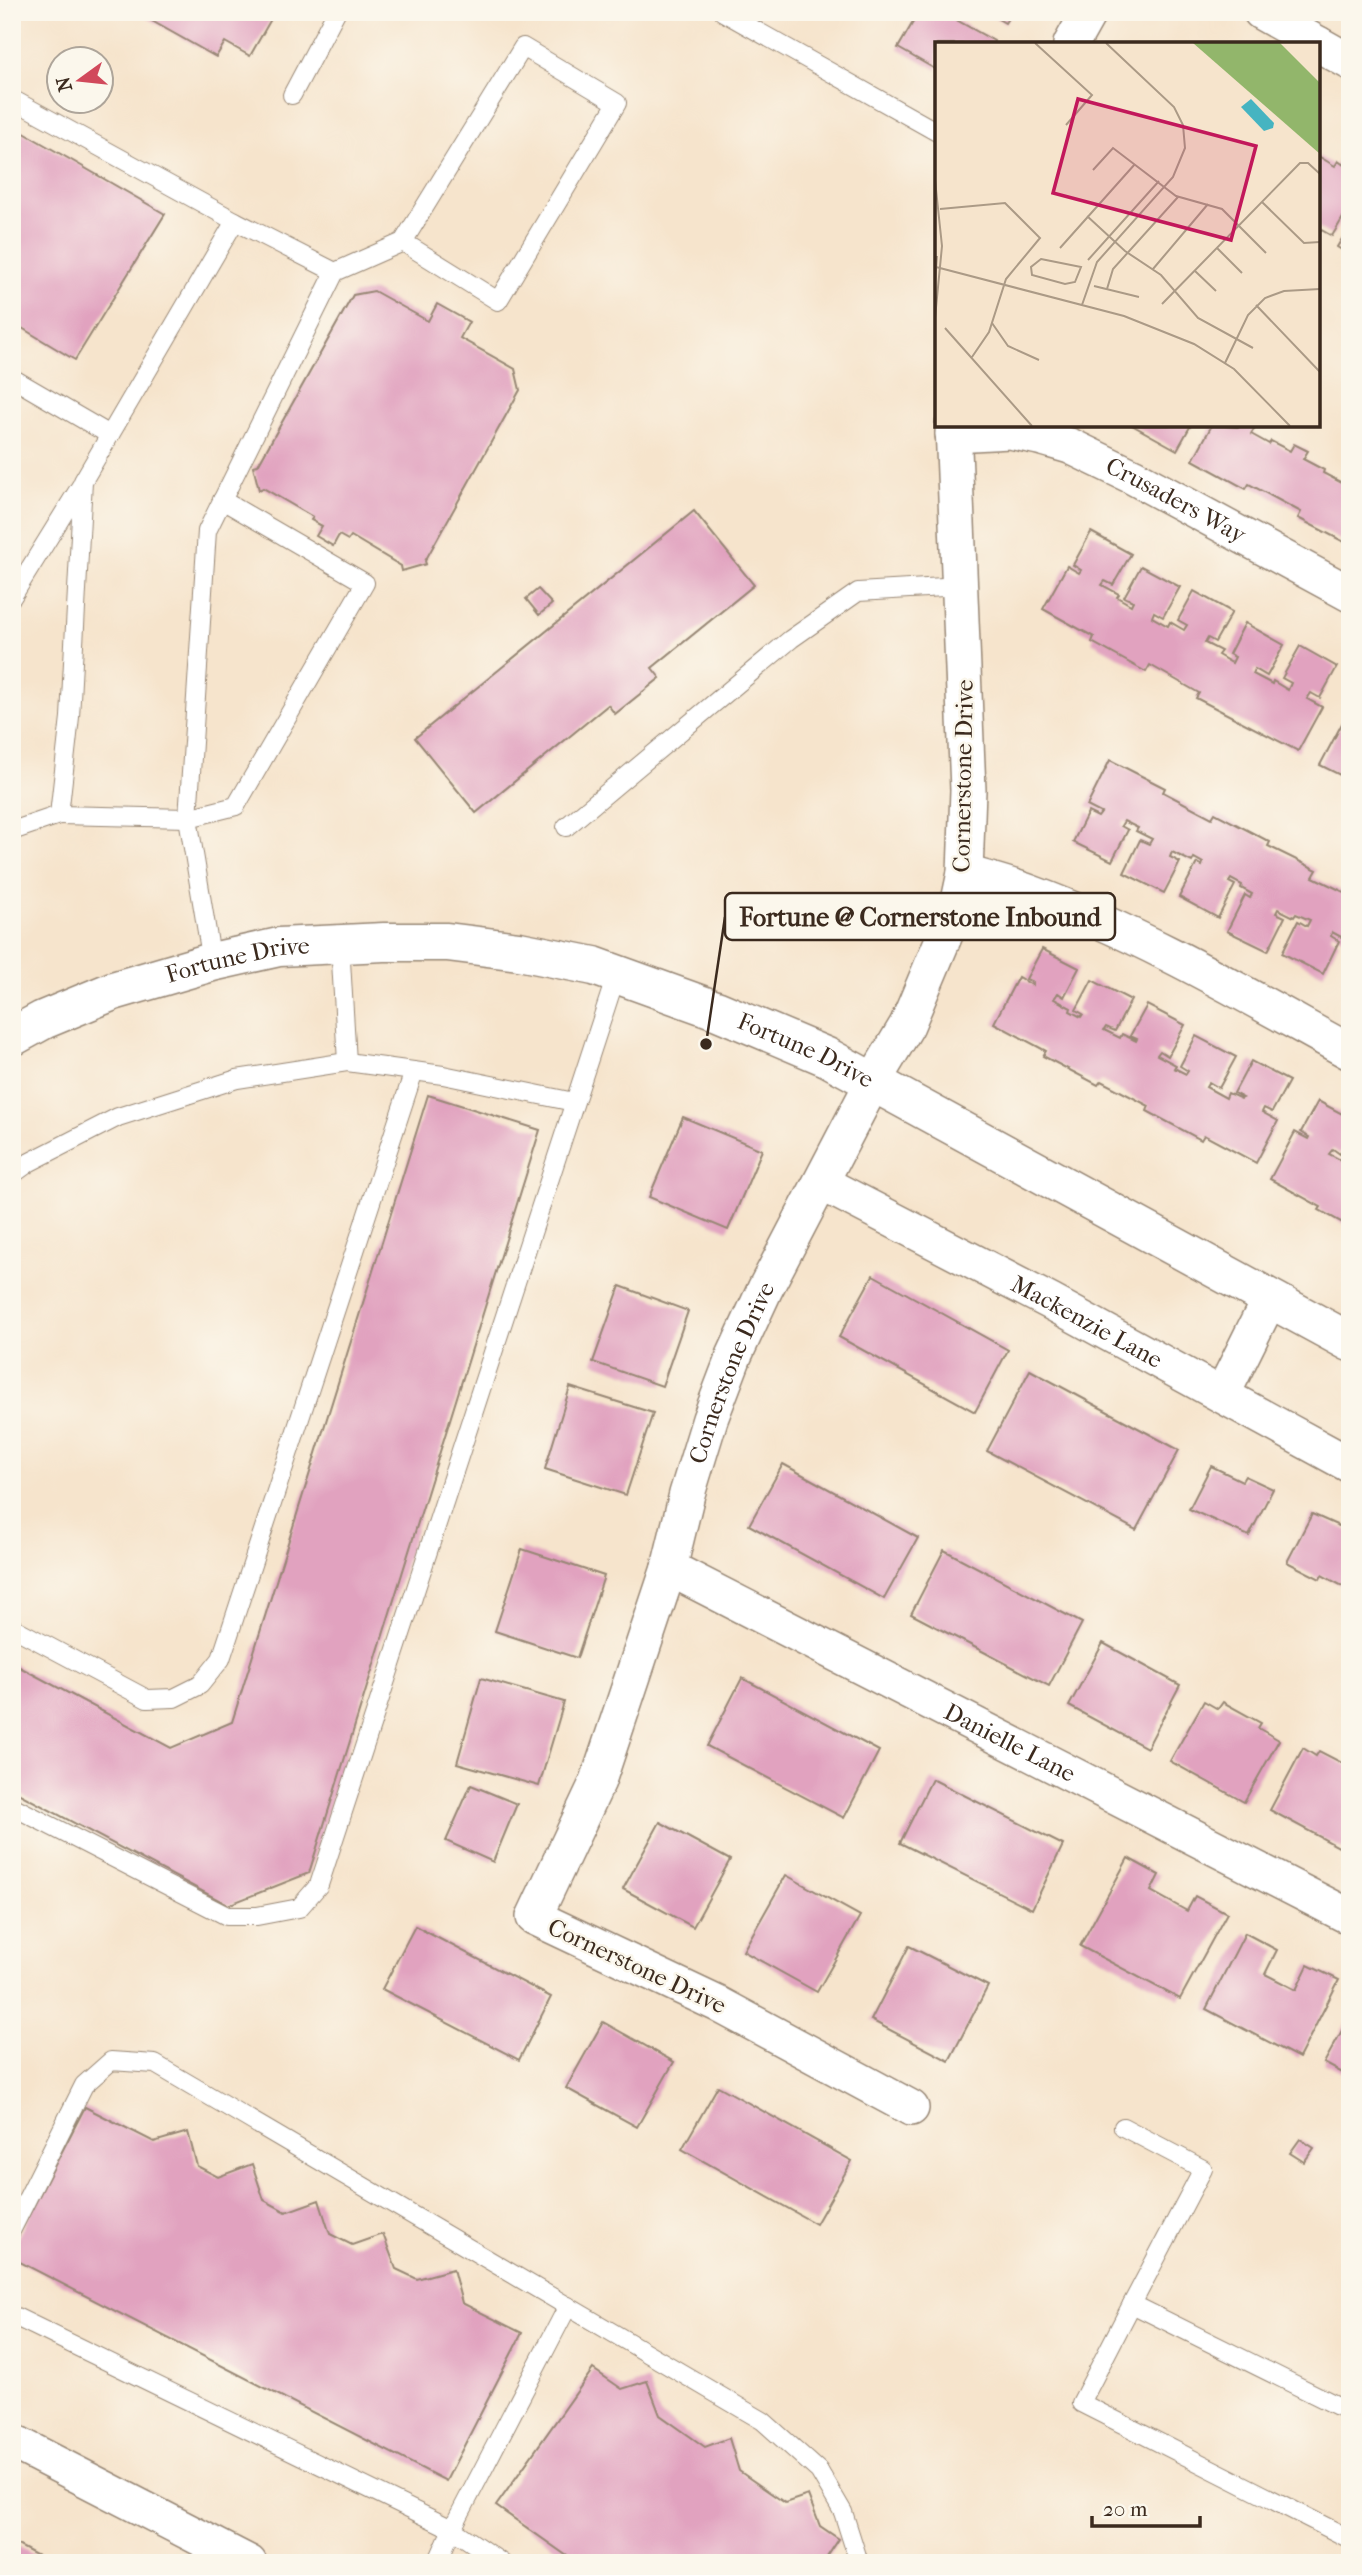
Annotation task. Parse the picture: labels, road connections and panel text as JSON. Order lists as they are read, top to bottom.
{
  "streets": {
    "street": [
      "Crusaders Way",
      "Cornerstone Drive",
      "Fortune Drive",
      "Mackenzie Lane",
      "Danielle Lane"
    ]
  },
  "crossings": [
    ["Crusaders Way", "Cornerstone Drive"],
    ["Cornerstone Drive", "Fortune Drive"],
    ["Cornerstone Drive", "Mackenzie Lane"],
    ["Cornerstone Drive", "Danielle Lane"]
  ],
  "places": ["Fortune @ Cornerstone Inbound"],
  "scale_bar": "20 m",
  "north": "left"
}
